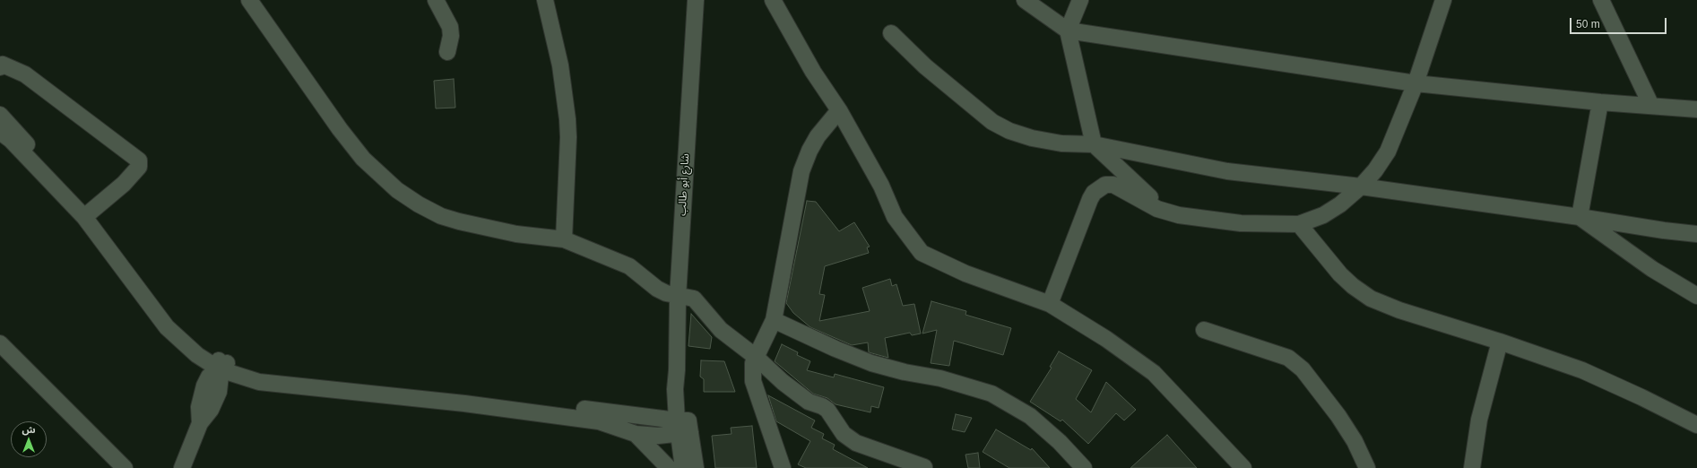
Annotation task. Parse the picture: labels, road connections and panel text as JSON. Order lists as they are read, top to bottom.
{
  "streets": {
    "street": ["شارع أبو طالب"]
  },
  "scale_bar": "50 m",
  "north": "top"
}
